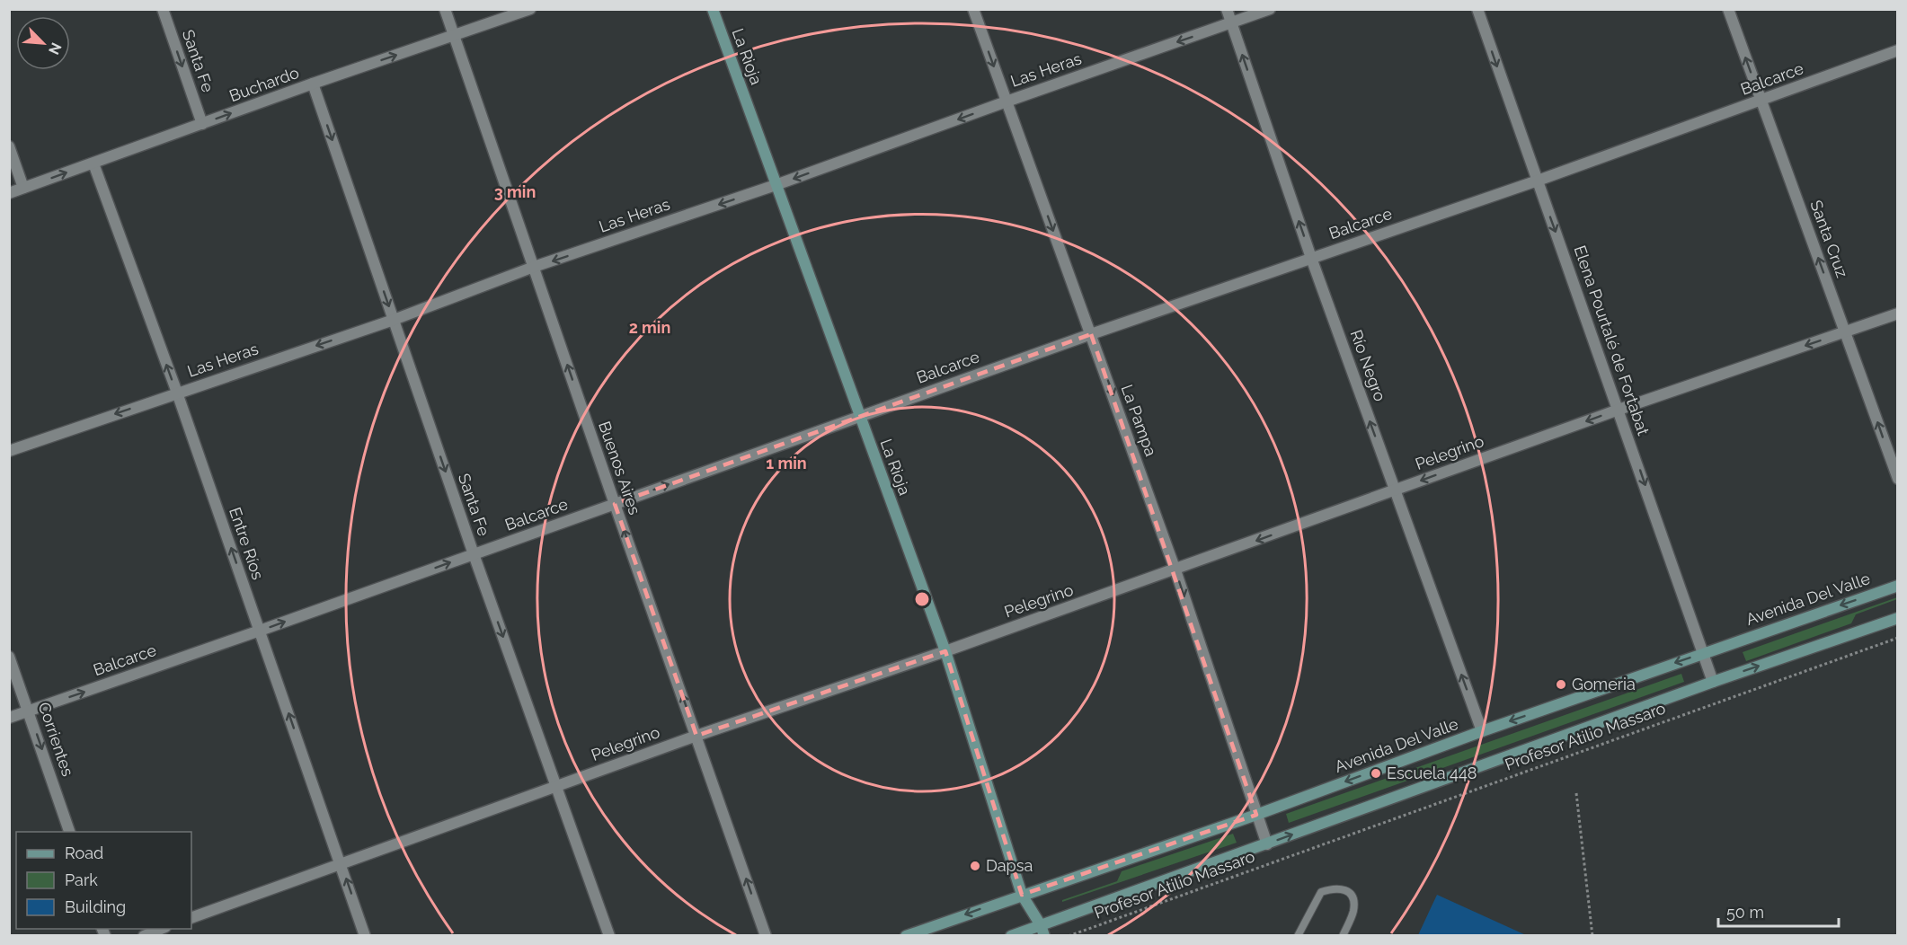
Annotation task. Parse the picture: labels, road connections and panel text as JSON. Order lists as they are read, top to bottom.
{
  "streets": {
    "main road": ["La Rioja", "Avenida Del Valle"],
    "street": [
      "Santa Fe",
      "Las Heras",
      "Balcarce",
      "Buchardo",
      "Santa Cruz",
      "Elena Pourtalé de Fortabat",
      "Río Negro",
      "La Pampa",
      "Pelegrino",
      "Buenos Aires",
      "Entre Ríos",
      "Corrientes"
    ],
    "path": ["Profesor Atilio Massaro"]
  },
  "crossings": [
    ["La Rioja", "Las Heras"],
    ["La Rioja", "Balcarce"],
    ["La Rioja", "Pelegrino"],
    ["La Rioja", "Avenida Del Valle"],
    ["Santa Fe", "Las Heras"],
    ["Santa Fe", "Balcarce"],
    ["Santa Fe", "Buchardo"],
    ["Santa Fe", "Pelegrino"],
    ["Las Heras", "Río Negro"],
    ["Las Heras", "La Pampa"],
    ["Las Heras", "Buenos Aires"],
    ["Las Heras", "Entre Ríos"],
    ["Balcarce", "Santa Cruz"],
    ["Balcarce", "Elena Pourtalé de Fortabat"],
    ["Balcarce", "Río Negro"],
    ["Balcarce", "La Pampa"],
    ["Balcarce", "Buenos Aires"],
    ["Balcarce", "Entre Ríos"],
    ["Balcarce", "Corrientes"],
    ["Buchardo", "Buenos Aires"],
    ["Buchardo", "Entre Ríos"],
    ["Santa Cruz", "Pelegrino"],
    ["Elena Pourtalé de Fortabat", "Pelegrino"],
    ["Elena Pourtalé de Fortabat", "Avenida Del Valle"],
    ["Río Negro", "Pelegrino"],
    ["Río Negro", "Avenida Del Valle"],
    ["La Pampa", "Pelegrino"],
    ["La Pampa", "Avenida Del Valle"],
    ["Pelegrino", "Buenos Aires"],
    ["Pelegrino", "Entre Ríos"]
  ],
  "one_way": [
    "Santa Fe",
    "Las Heras",
    "Balcarce",
    "Buchardo",
    "Santa Cruz",
    "Elena Pourtalé de Fortabat",
    "Río Negro",
    "La Pampa",
    "Pelegrino",
    "Buenos Aires",
    "Entre Ríos",
    "Corrientes"
  ],
  "places": ["Gomeria", "Escuela 448", "Dapsa"],
  "legend": ["Road", "Park", "Building"],
  "scale_bar": "50 m",
  "north": "bottom right",
  "rings": ["3 min", "2 min", "1 min"]
}
